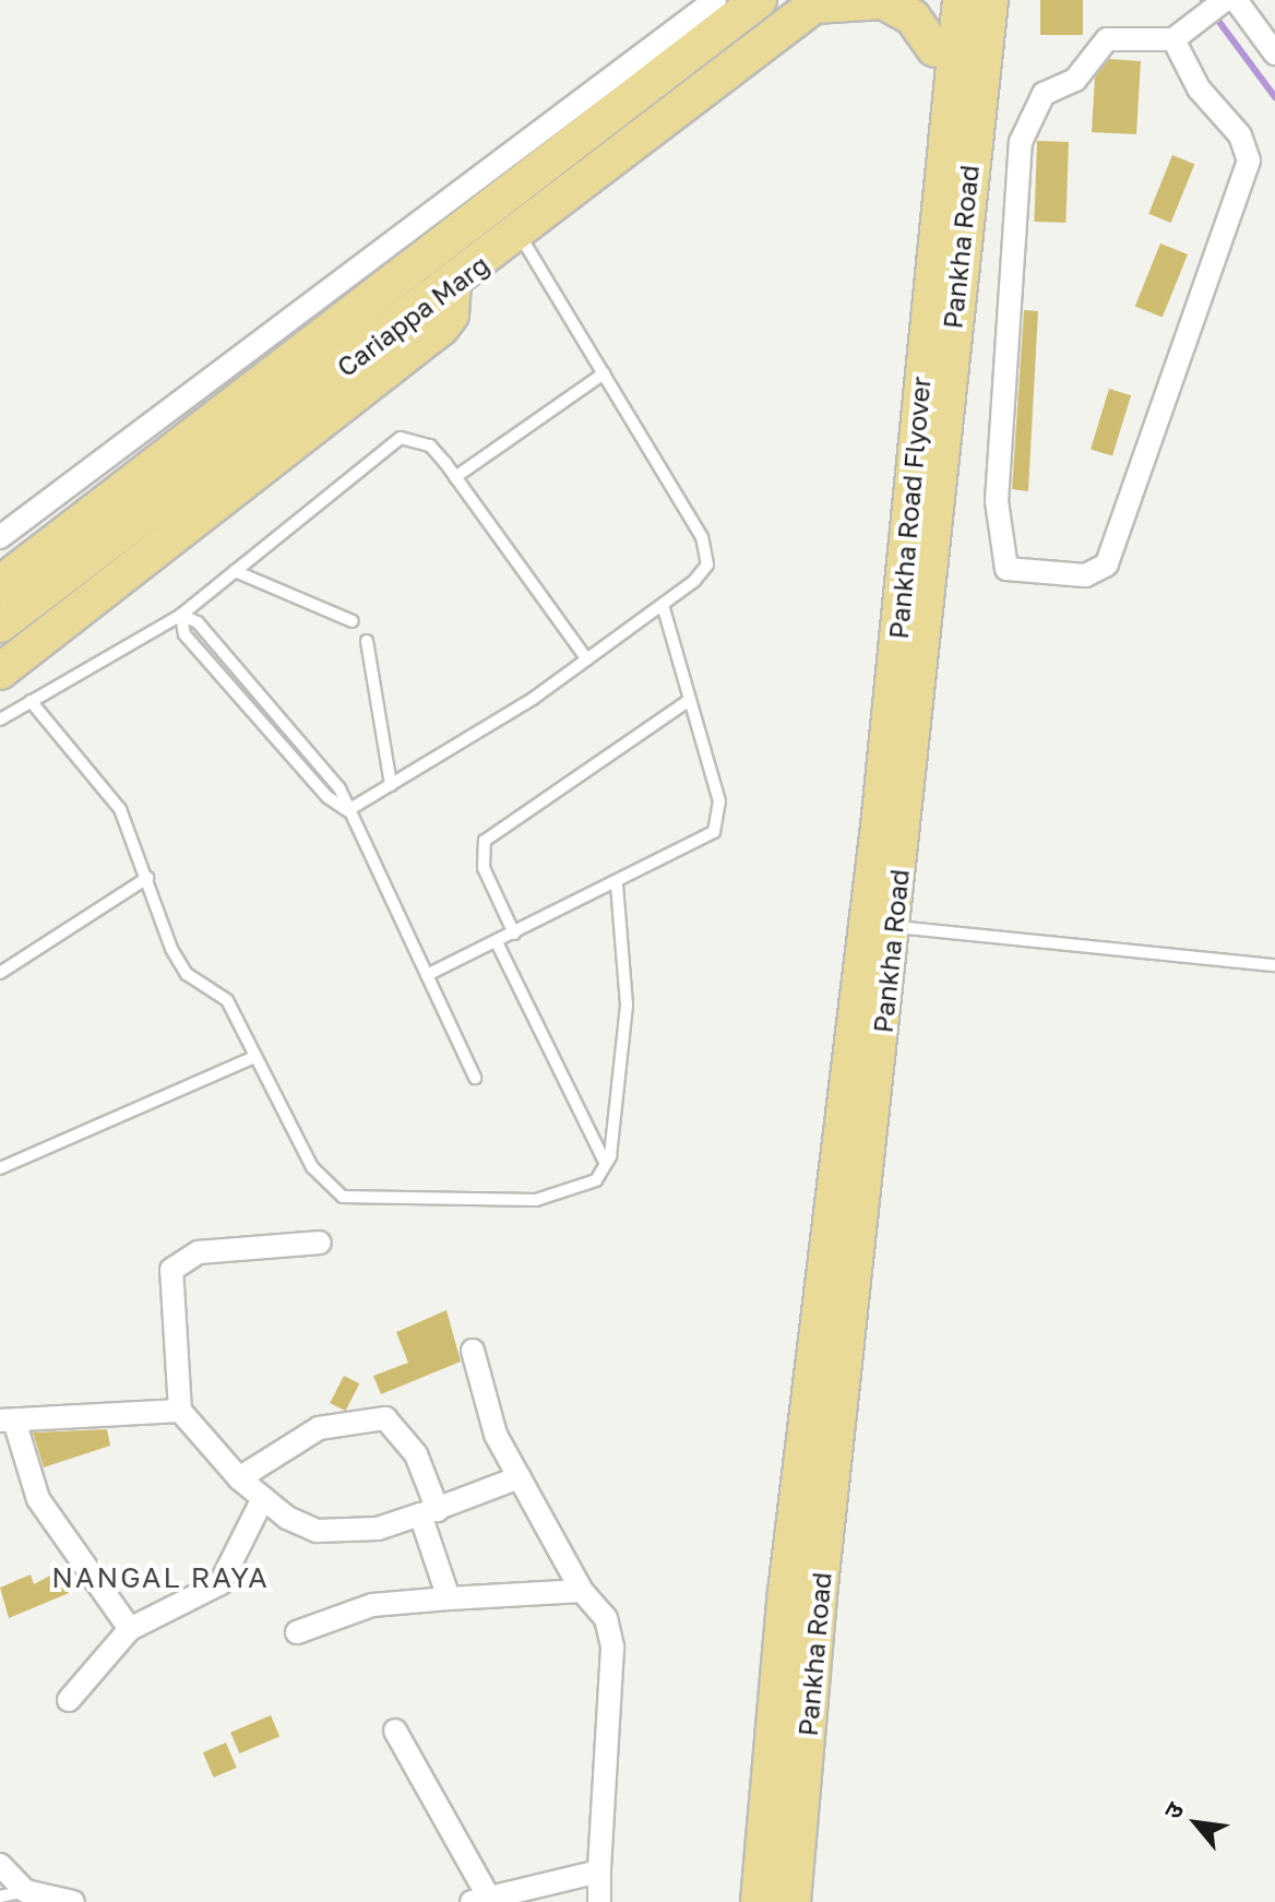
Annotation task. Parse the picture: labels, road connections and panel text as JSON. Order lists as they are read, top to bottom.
{
  "streets": {
    "main road": ["Pankha Road", "Cariappa Marg", "Pankha Road Flyover"]
  },
  "crossings": [
    ["Pankha Road", "Pankha Road Flyover"]
  ],
  "districts": ["NANGAL RAYA"],
  "north": "top left"
}
